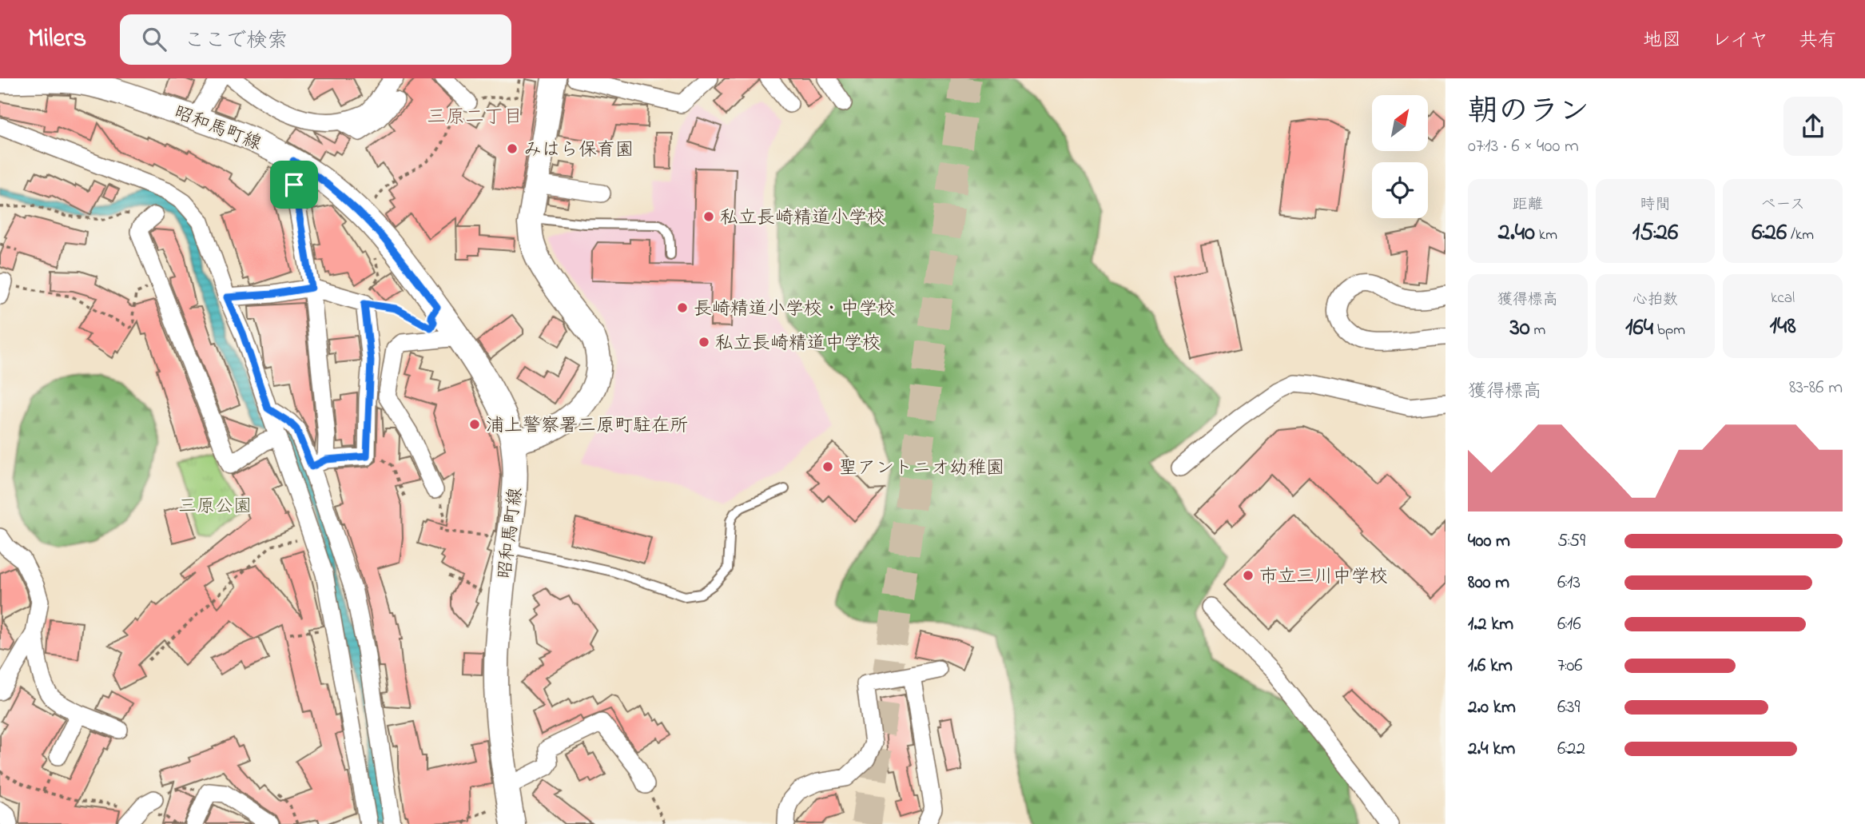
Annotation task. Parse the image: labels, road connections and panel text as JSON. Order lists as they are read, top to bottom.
{
  "streets": {
    "main road": ["昭和馬町線"]
  },
  "districts": ["三原二丁目"],
  "parks": ["三原公園"],
  "places": [
    "みはら保育園",
    "私立長崎精道小学校",
    "長崎精道小学校・中学校",
    "私立長崎精道中学校",
    "浦上警察署三原町駐在所",
    "聖アントニオ幼稚園",
    "市立三川中学校"
  ],
  "north": "top right",
  "page": {
    "header": "Milers",
    "search": "ここで検索",
    "nav": ["地図", "レイヤ", "共有"],
    "heading": ["朝のラン", "07:13 · 6 × 400 m"],
    "stats": [
      ["距離", "2.40 km"],
      ["時間", "15:26"],
      ["ペース", "6:26 /km"],
      ["獲得標高", "30 m"],
      ["心拍数", "164 bpm"],
      ["kcal", "148"]
    ],
    "chart": ["獲得標高", "83–86 m"],
    "list": [
      {
        "name": "400 m",
        "note": "5:59"
      },
      {
        "name": "800 m",
        "note": "6:13"
      },
      {
        "name": "1.2 km",
        "note": "6:16"
      },
      {
        "name": "1.6 km",
        "note": "7:06"
      },
      {
        "name": "2.0 km",
        "note": "6:39"
      },
      {
        "name": "2.4 km",
        "note": "6:22"
      }
    ]
  }
}
